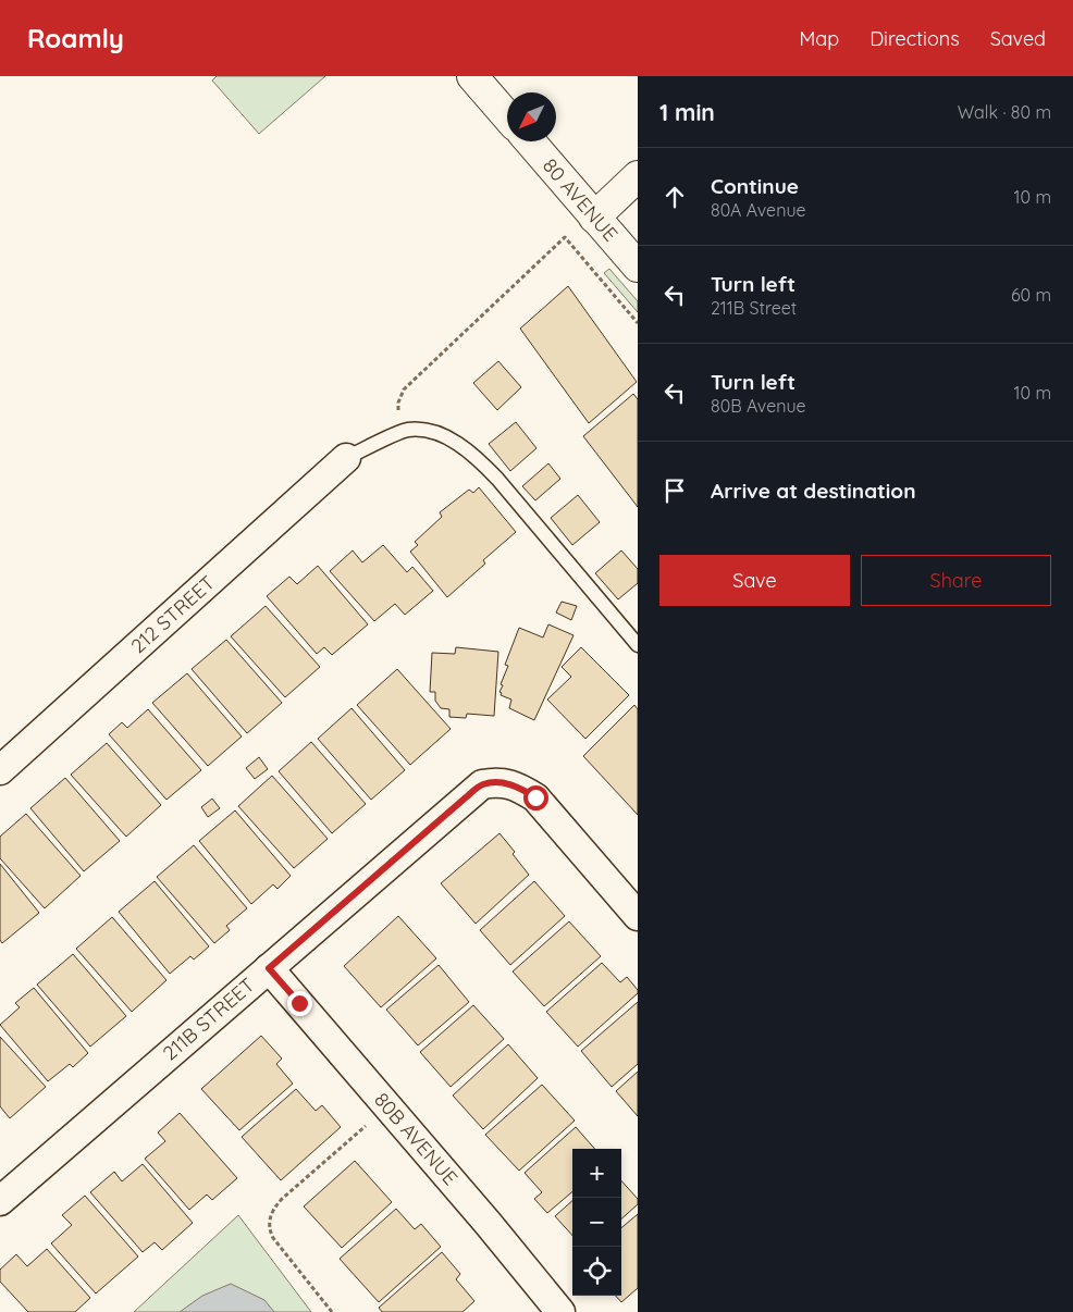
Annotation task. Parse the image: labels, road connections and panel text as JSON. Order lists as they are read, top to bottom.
{
  "streets": {
    "main road": ["80 AVENUE"],
    "street": ["212 STREET", "211B STREET", "80B AVENUE"]
  },
  "crossings": [
    ["211B STREET", "80B AVENUE"]
  ],
  "north": "bottom left",
  "page": {
    "header": "Roamly",
    "nav": ["Map", "Directions", "Saved"],
    "heading": ["1 min", "Walk · 80 m"],
    "list": [
      ["Continue", "80A Avenue", "10 m"],
      ["Turn left", "211B Street", "60 m"],
      ["Turn left", "80B Avenue", "10 m"],
      "Arrive at destination"
    ],
    "buttons": ["Save", "Share"],
    "map_buttons": ["+", "−"]
  }
}
